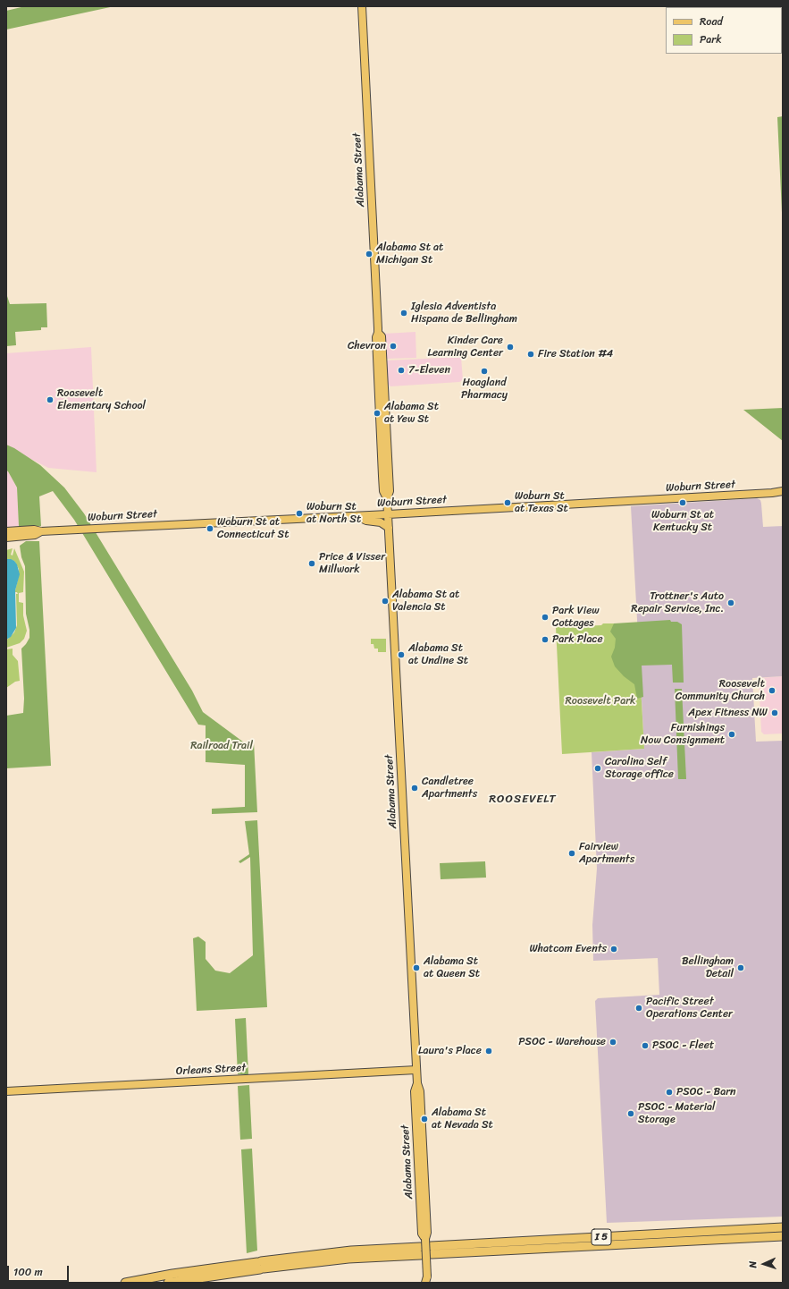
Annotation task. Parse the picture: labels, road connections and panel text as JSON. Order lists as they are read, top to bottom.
{
  "streets": {
    "highway": ["I 5"],
    "main road": ["Alabama Street", "Woburn Street", "Orleans Street"]
  },
  "crossings": [
    ["Alabama Street", "Woburn Street"],
    ["Alabama Street", "Orleans Street"]
  ],
  "districts": ["ROOSEVELT"],
  "parks": ["Roosevelt Park", "Railroad Trail"],
  "places": [
    "Alabama St at Michigan St",
    "Iglesia Adventista Hispana de Bellingham",
    "Chevron",
    "Kinder Care Learning Center",
    "Fire Station #4",
    "7-Eleven",
    "Hoagland Pharmacy",
    "Roosevelt Elementary School",
    "Alabama St at Yew St",
    "Woburn St at Texas St",
    "Woburn St at Kentucky St",
    "Woburn St at North St",
    "Woburn St at Connecticut St",
    "Price & Visser Millwork",
    "Alabama St at Valencia St",
    "Trottner's Auto Repair Service, Inc.",
    "Park View Cottages",
    "Park Place",
    "Alabama St at Undine St",
    "Roosevelt Community Church",
    "Apex Fitness NW",
    "Furnishings Now Consignment",
    "Carolina Self Storage office",
    "Candletree Apartments",
    "Fairview Apartments",
    "Whatcom Events",
    "Alabama St at Queen St",
    "Bellingham Detail",
    "Pacific Street Operations Center",
    "PSOC - Warehouse",
    "PSOC - Fleet",
    "Laura's Place",
    "PSOC - Barn",
    "PSOC - Material Storage",
    "Alabama St at Nevada St"
  ],
  "legend": ["Road", "Park"],
  "scale_bar": "100 m",
  "north": "left"
}
